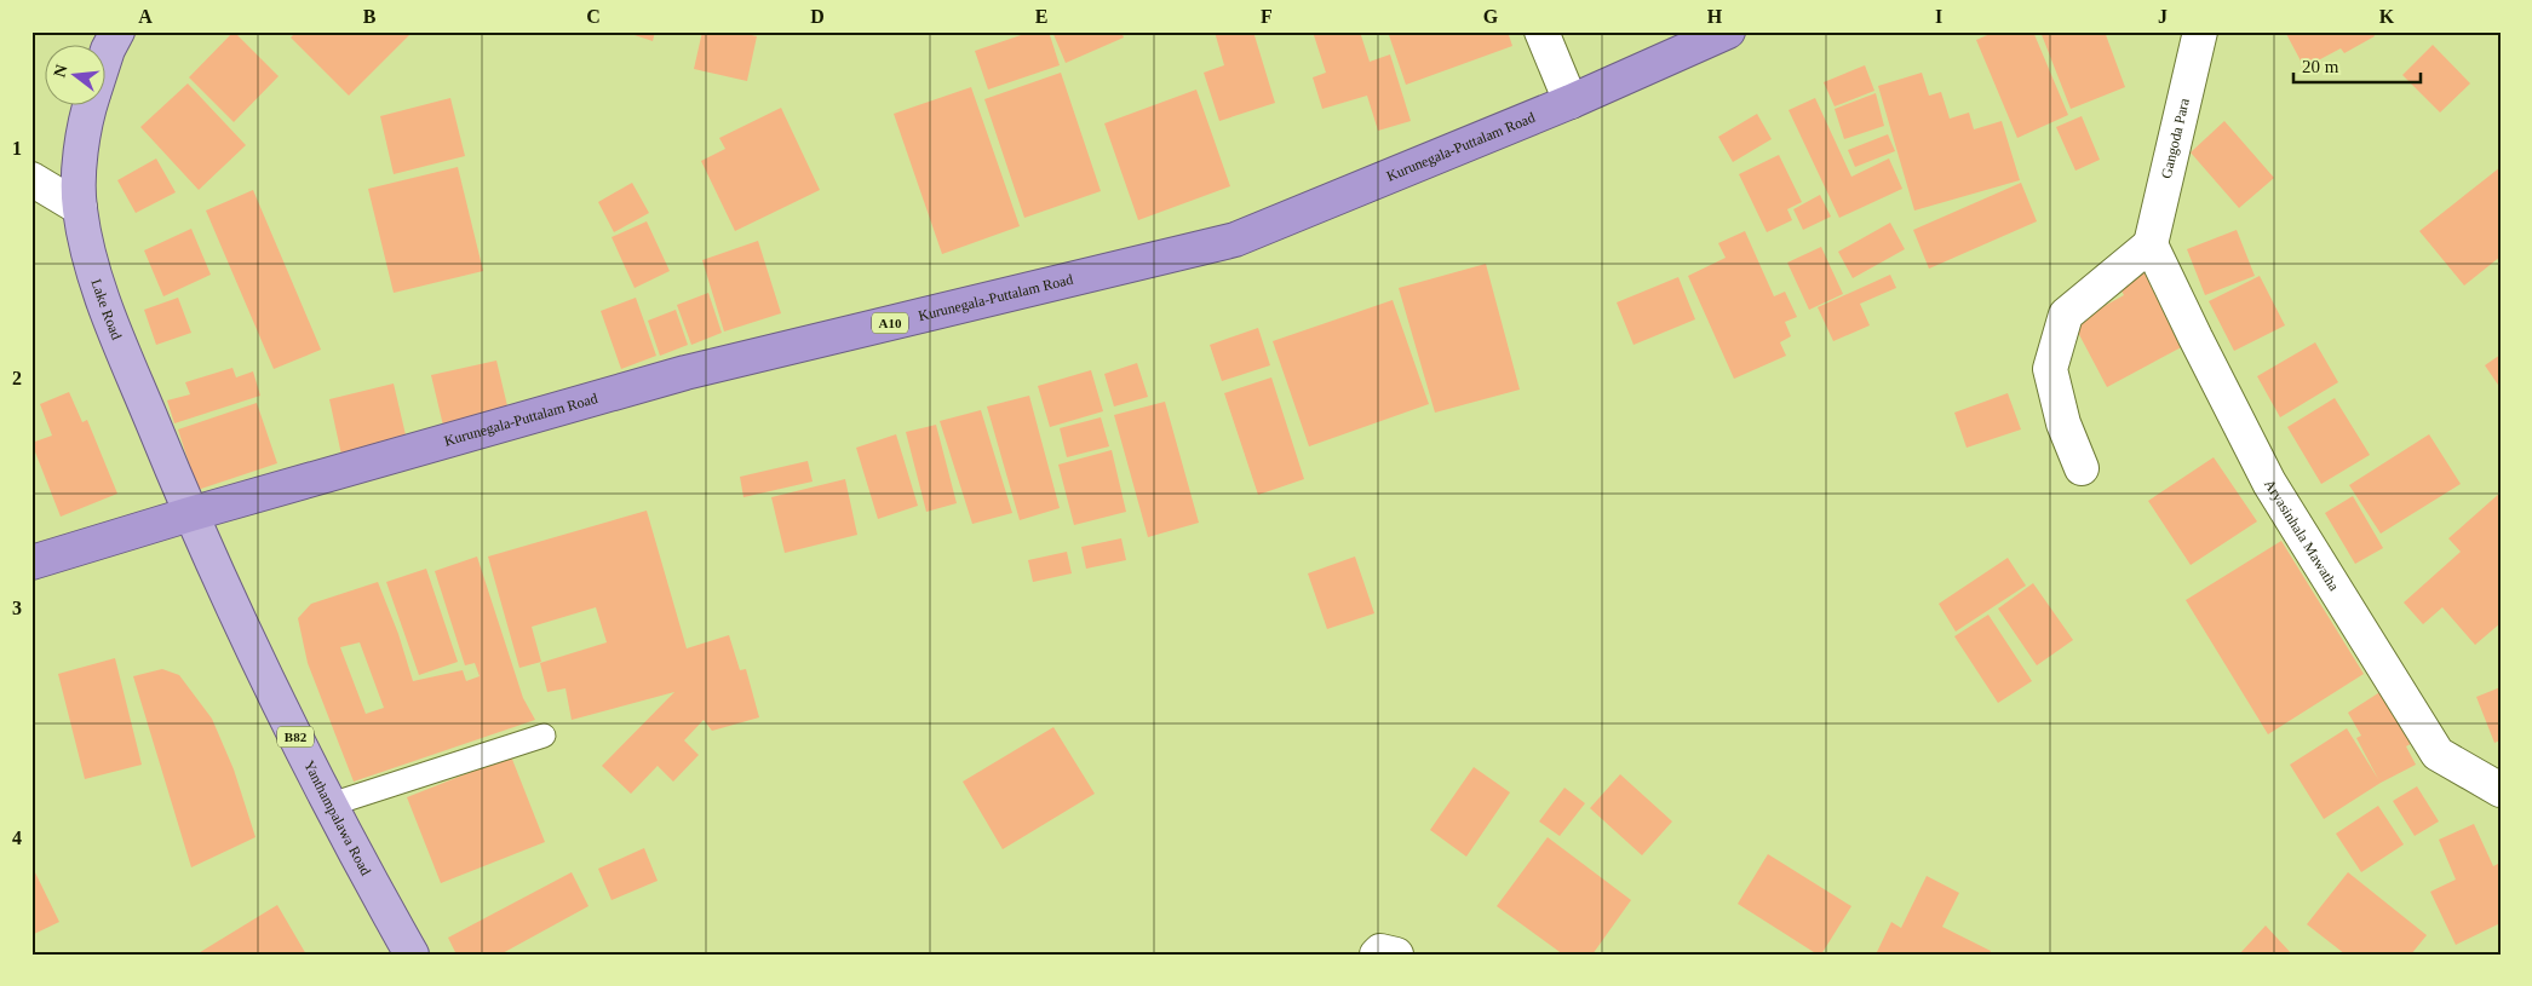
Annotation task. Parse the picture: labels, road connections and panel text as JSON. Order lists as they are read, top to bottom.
{
  "streets": {
    "highway": ["Kurunegala-Puttalam Road", "A10"],
    "main road": ["Lake Road", "B82", "Yanthampalawa Road"],
    "street": ["Gangoda Para", "Aryasinhala Mawatha"]
  },
  "crossings": [
    ["Gangoda Para", "Aryasinhala Mawatha"],
    ["Kurunegala-Puttalam Road", "Lake Road"],
    ["Kurunegala-Puttalam Road", "Yanthampalawa Road"],
    ["Lake Road", "Yanthampalawa Road"]
  ],
  "scale_bar": "20 m",
  "north": "left",
  "grid": {
    "columns": [
      "A",
      "B",
      "C",
      "D",
      "E",
      "F",
      "G",
      "H",
      "I",
      "J",
      "K"
    ],
    "rows": [
      "1",
      "2",
      "3",
      "4"
    ]
  }
}
